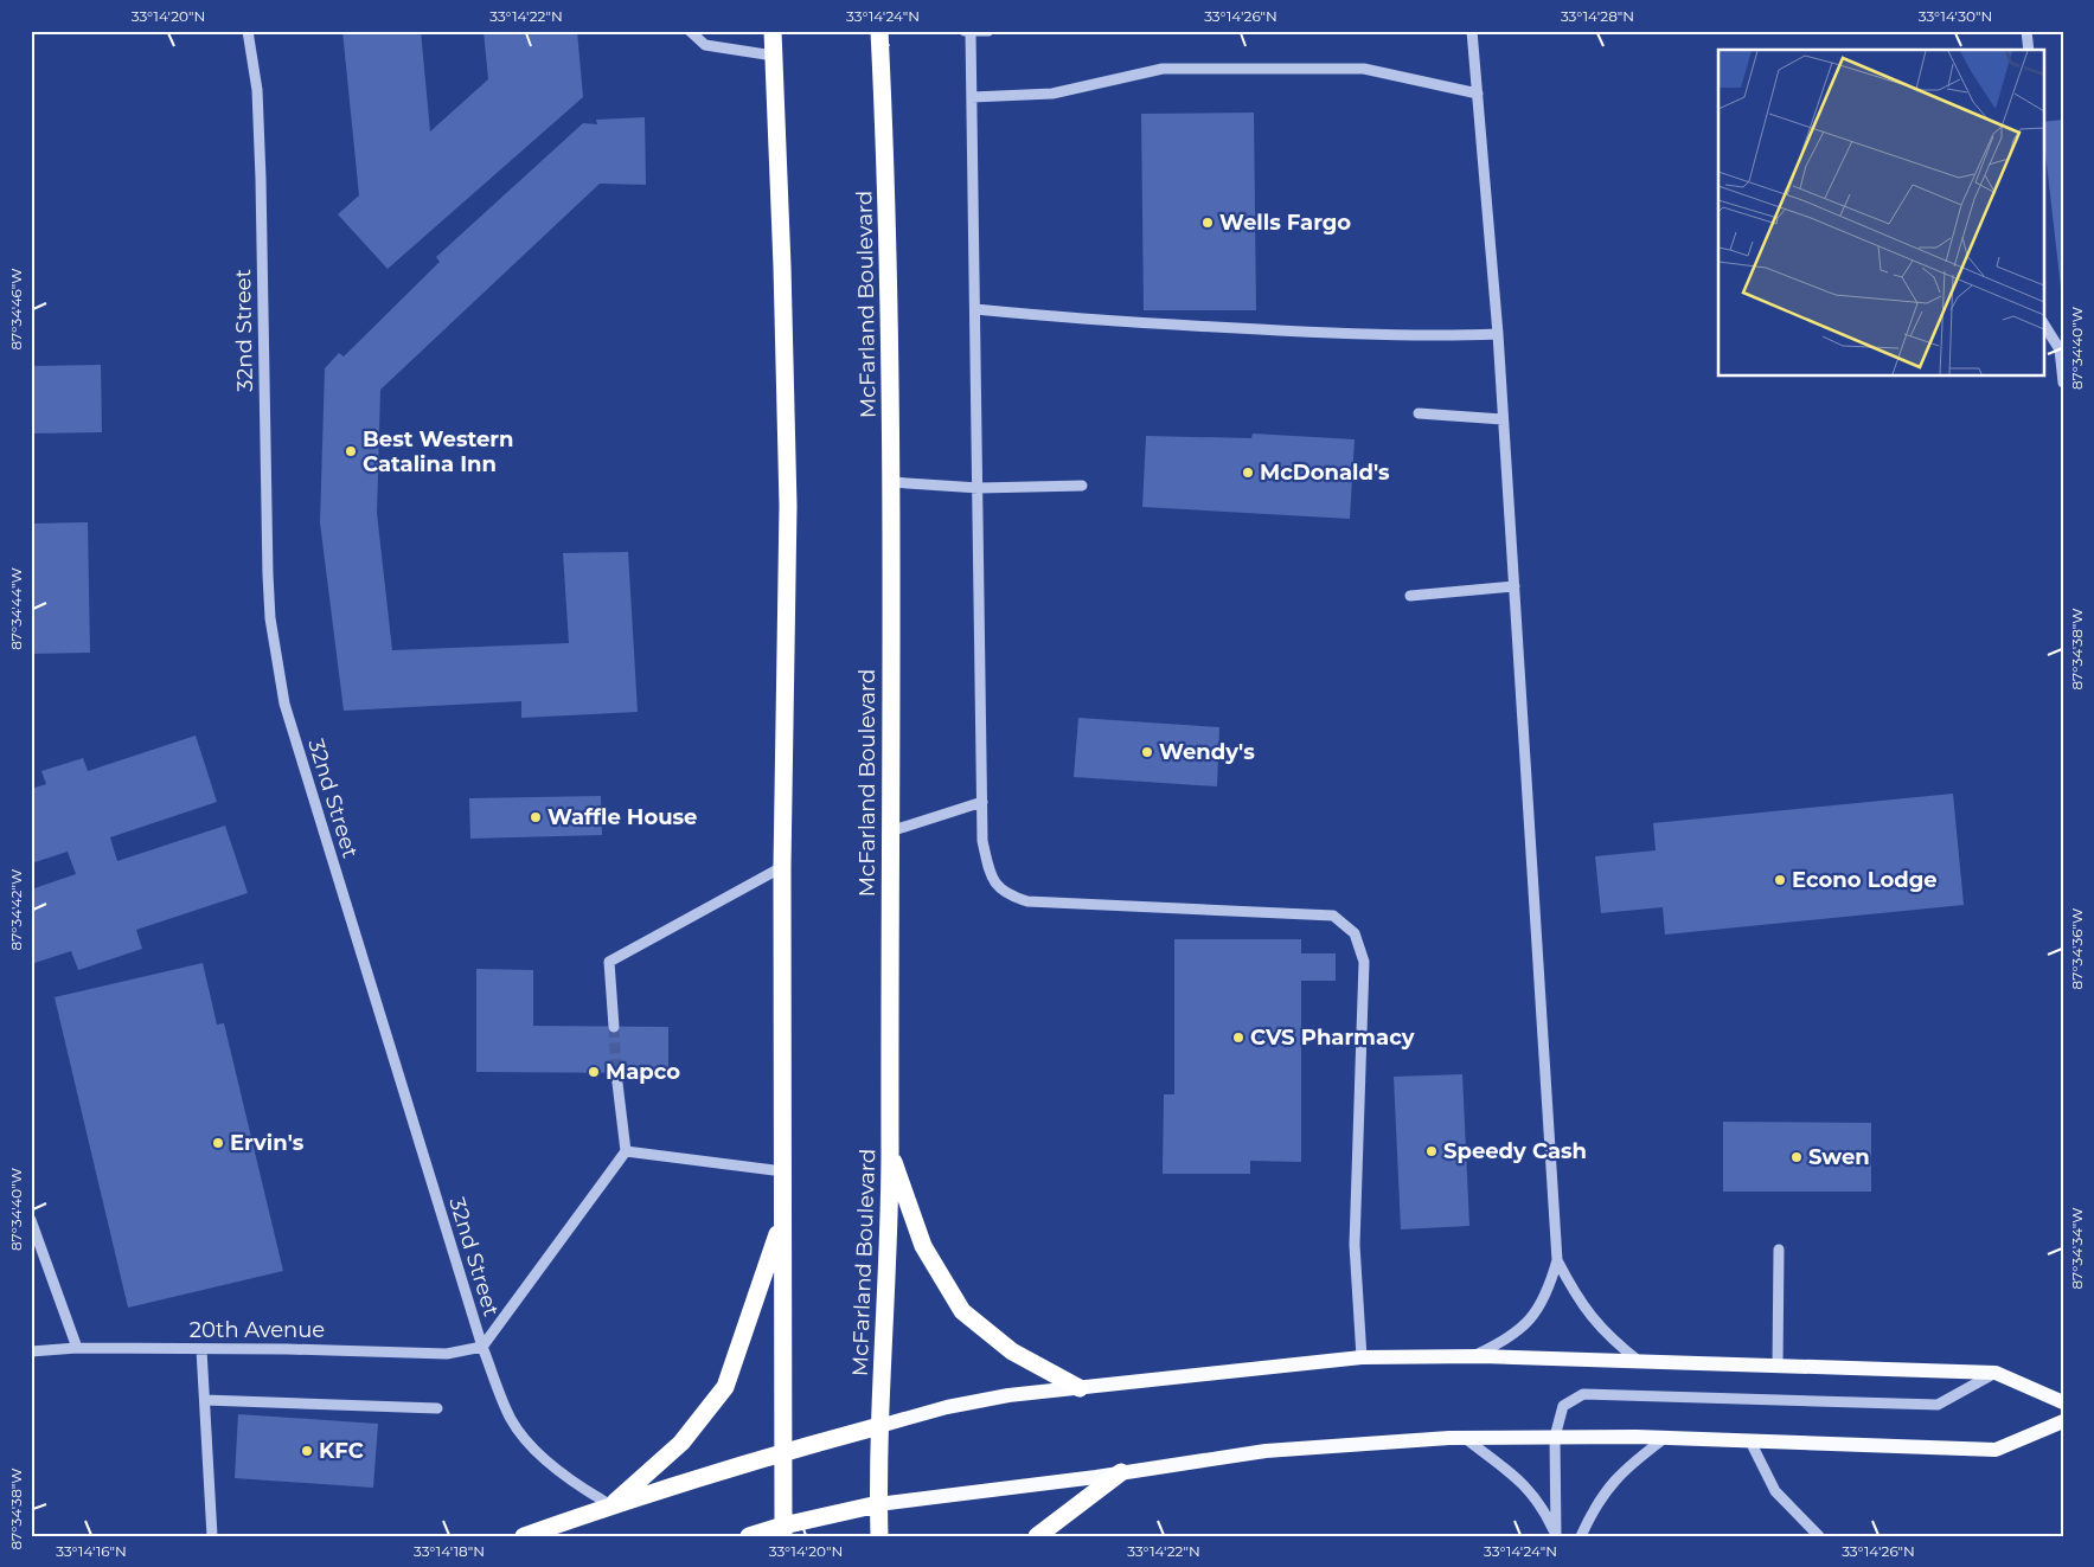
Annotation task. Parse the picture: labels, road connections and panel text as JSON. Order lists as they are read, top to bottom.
{
  "streets": {
    "highway": ["McFarland Boulevard"],
    "street": ["32nd Street", "20th Avenue"]
  },
  "crossings": [
    ["32nd Street", "20th Avenue"]
  ],
  "places": [
    "Wells Fargo",
    "Best Western Catalina Inn",
    "McDonald's",
    "Wendy's",
    "Waffle House",
    "Econo Lodge",
    "CVS Pharmacy",
    "Mapco",
    "Ervin's",
    "Speedy Cash",
    "Swen",
    "KFC"
  ],
  "coordinates": [
    "33°14'20\"N",
    "33°14'22\"N",
    "33°14'24\"N",
    "33°14'26\"N",
    "33°14'28\"N",
    "33°14'30\"N",
    "87°34'46\"W",
    "87°34'40\"W",
    "87°34'44\"W",
    "87°34'38\"W",
    "87°34'42\"W",
    "87°34'36\"W",
    "87°34'34\"W",
    "33°14'16\"N",
    "33°14'18\"N"
  ]
}
